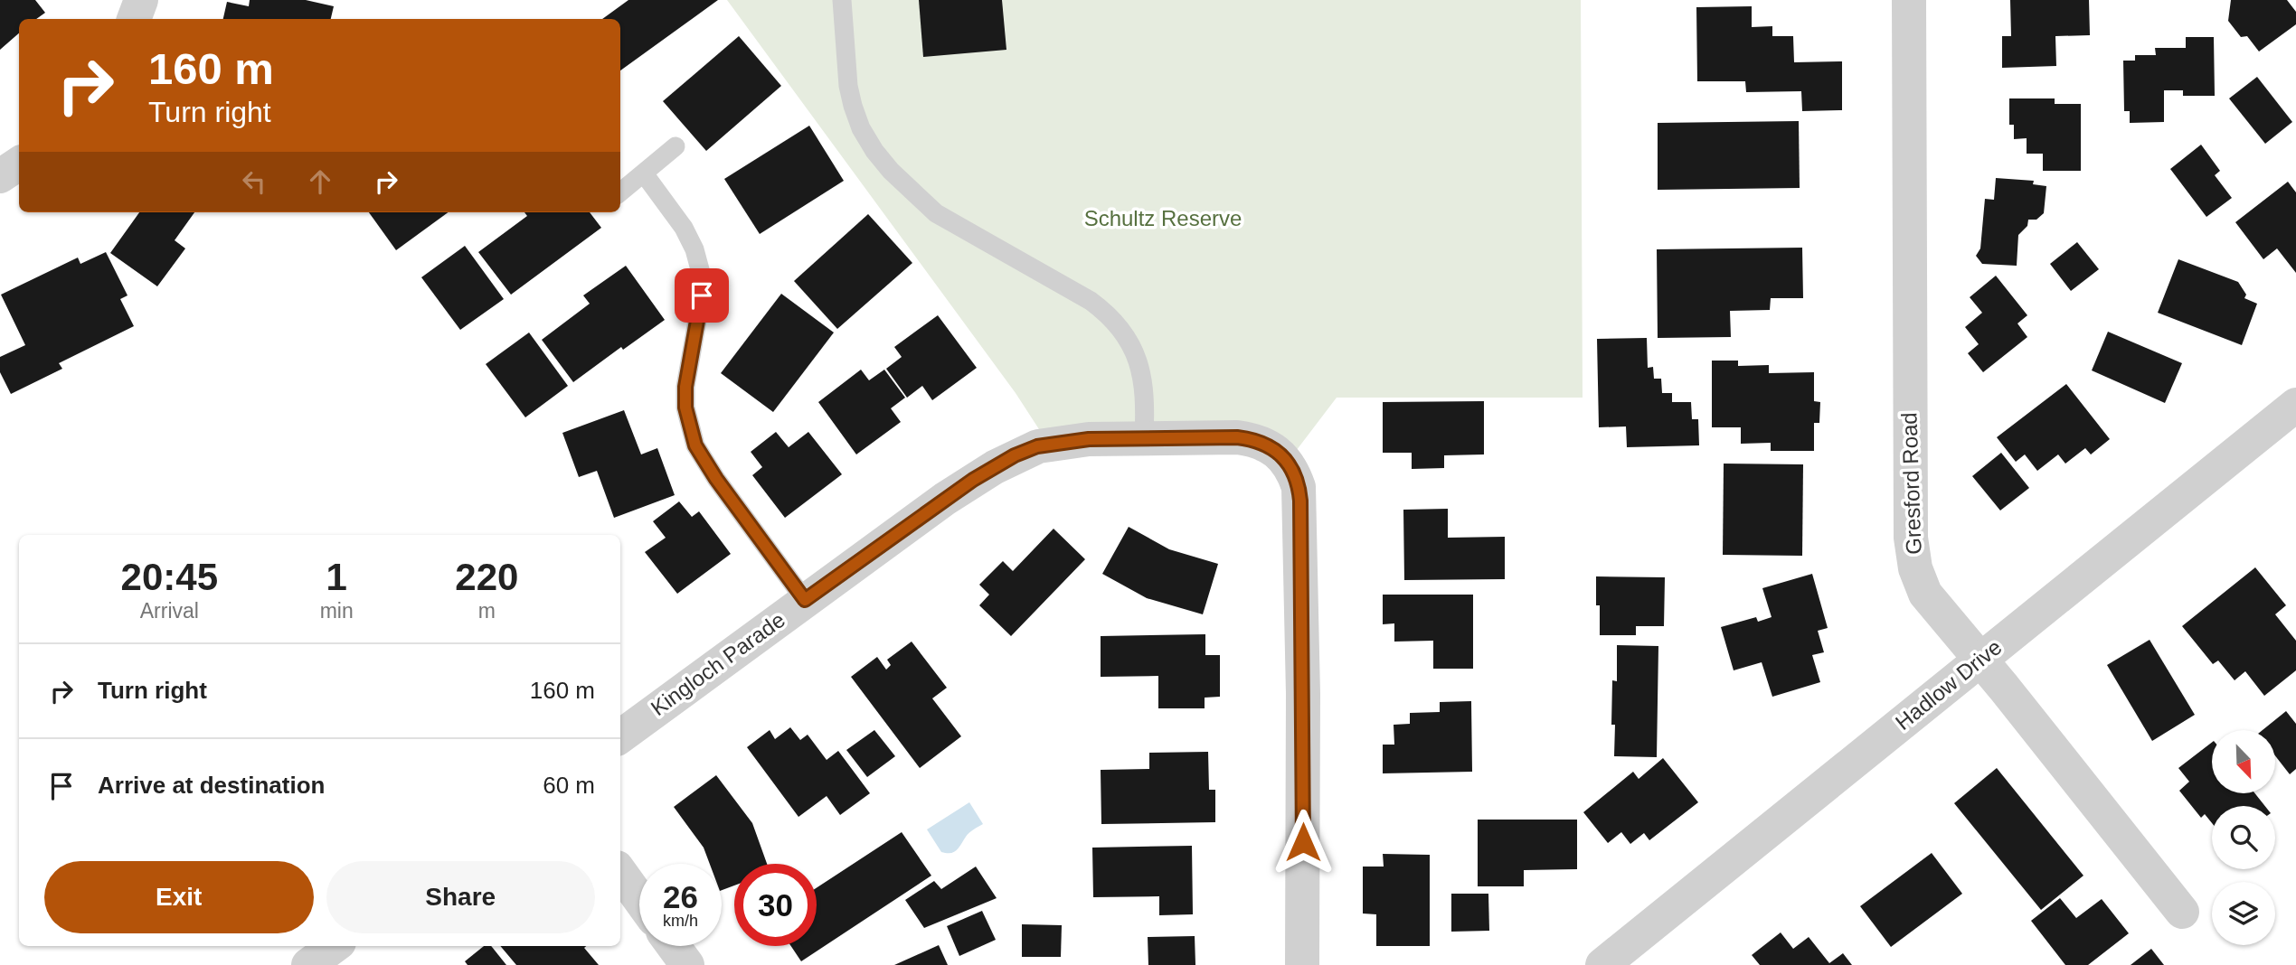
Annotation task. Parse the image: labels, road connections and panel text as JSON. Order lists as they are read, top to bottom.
{
  "streets": {
    "street": ["Gresford Road", "Kingloch Parade", "Hadlow Drive"]
  },
  "crossings": [
    ["Gresford Road", "Hadlow Drive"]
  ],
  "parks": ["Schultz Reserve"],
  "north": "bottom right",
  "page": {
    "turn": ["160 m", "Turn right"],
    "eta": [
      "20:45",
      "Arrival",
      "1",
      "min",
      "220",
      "m"
    ],
    "list": [
      {
        "name": "Turn right",
        "value": "160 m"
      },
      {
        "name": "Arrive at destination",
        "value": "60 m"
      }
    ],
    "buttons": ["Exit", "Share"],
    "speed": "26 km/h",
    "limit": "30"
  }
}
